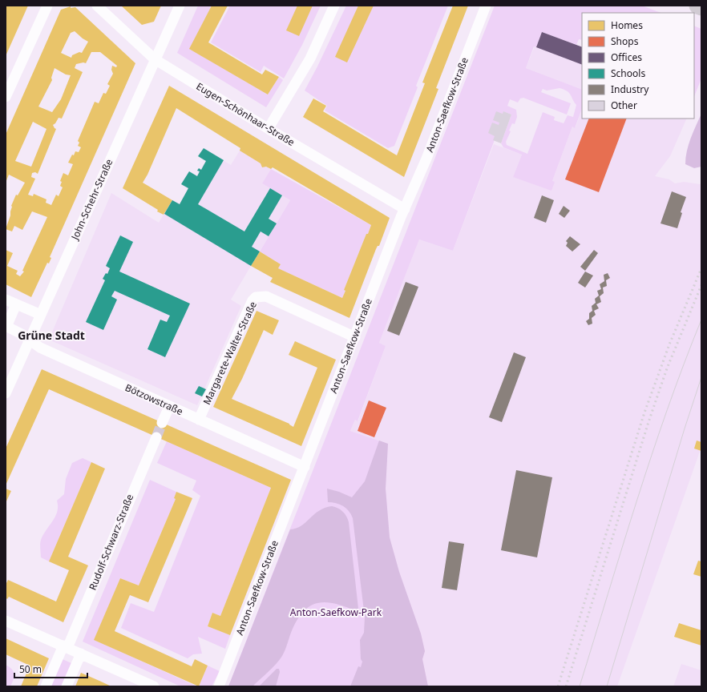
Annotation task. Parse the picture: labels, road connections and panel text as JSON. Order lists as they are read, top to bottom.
{
  "streets": {
    "street": [
      "Anton-Saefkow-Straße",
      "Eugen-Schönhaar-Straße",
      "John-Schehr-Straße",
      "Margarete-Walter-Straße",
      "Bötzowstraße",
      "Rudolf-Schwarz-Straße"
    ]
  },
  "crossings": [
    ["Anton-Saefkow-Straße", "Eugen-Schönhaar-Straße"],
    ["Anton-Saefkow-Straße", "Margarete-Walter-Straße"],
    ["Anton-Saefkow-Straße", "Bötzowstraße"],
    ["Eugen-Schönhaar-Straße", "John-Schehr-Straße"],
    ["John-Schehr-Straße", "Bötzowstraße"],
    ["Margarete-Walter-Straße", "Bötzowstraße"]
  ],
  "districts": ["Grüne Stadt"],
  "parks": ["Anton-Saefkow-Park"],
  "legend": [
    "Homes",
    "Shops",
    "Offices",
    "Schools",
    "Industry",
    "Other"
  ],
  "scale_bar": "50 m"
}
